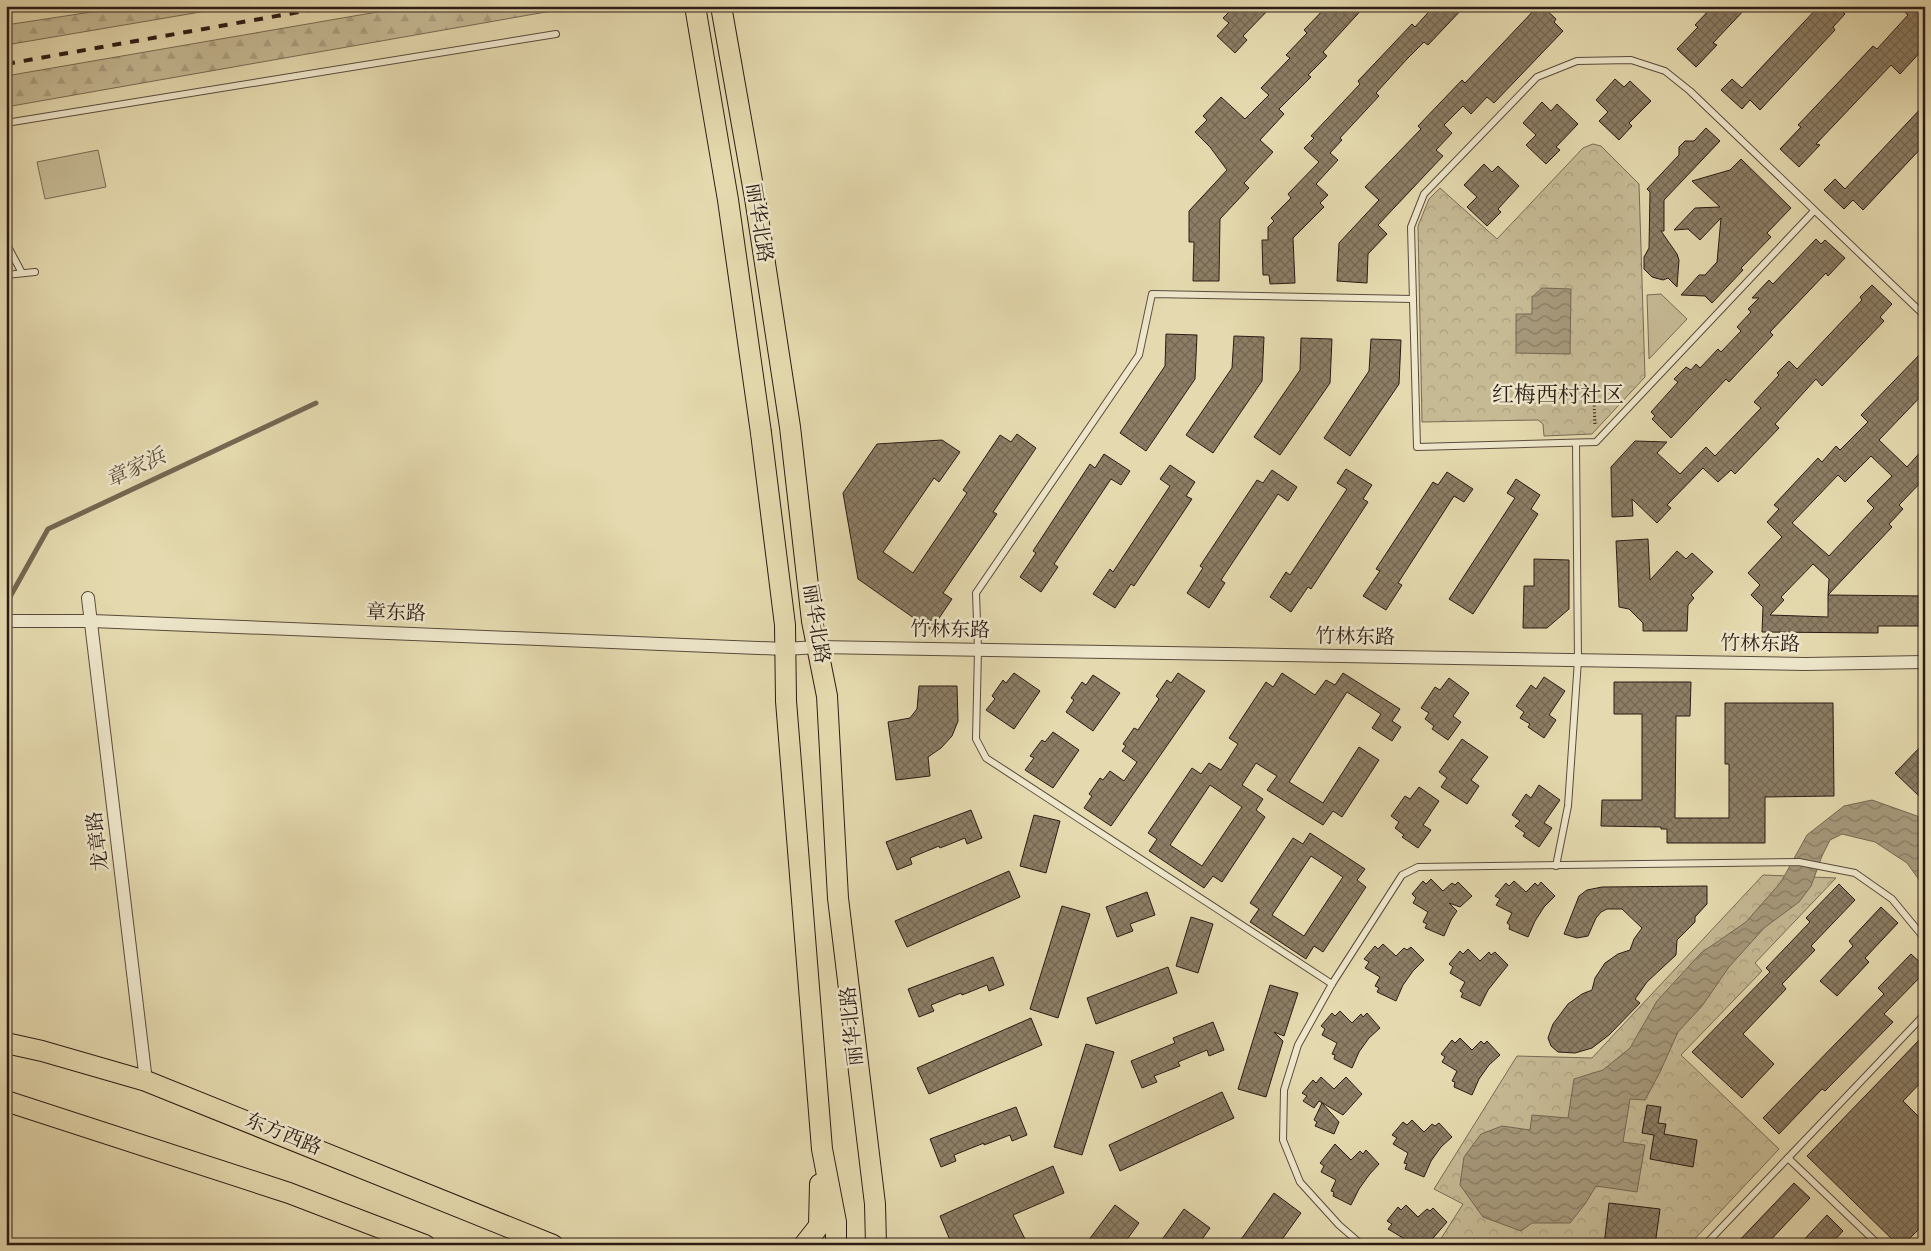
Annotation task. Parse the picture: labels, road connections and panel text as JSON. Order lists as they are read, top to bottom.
{
  "streets": {
    "main road": ["丽华北路", "东方西路"],
    "street": ["章东路", "竹林东路", "龙章路"]
  },
  "crossings": [
    ["丽华北路", "章东路"],
    ["丽华北路", "竹林东路"],
    ["章东路", "竹林东路"],
    ["章东路", "龙章路"],
    ["龙章路", "东方西路"]
  ],
  "districts": ["红梅西村社区"],
  "water": ["章家浜"]
}
